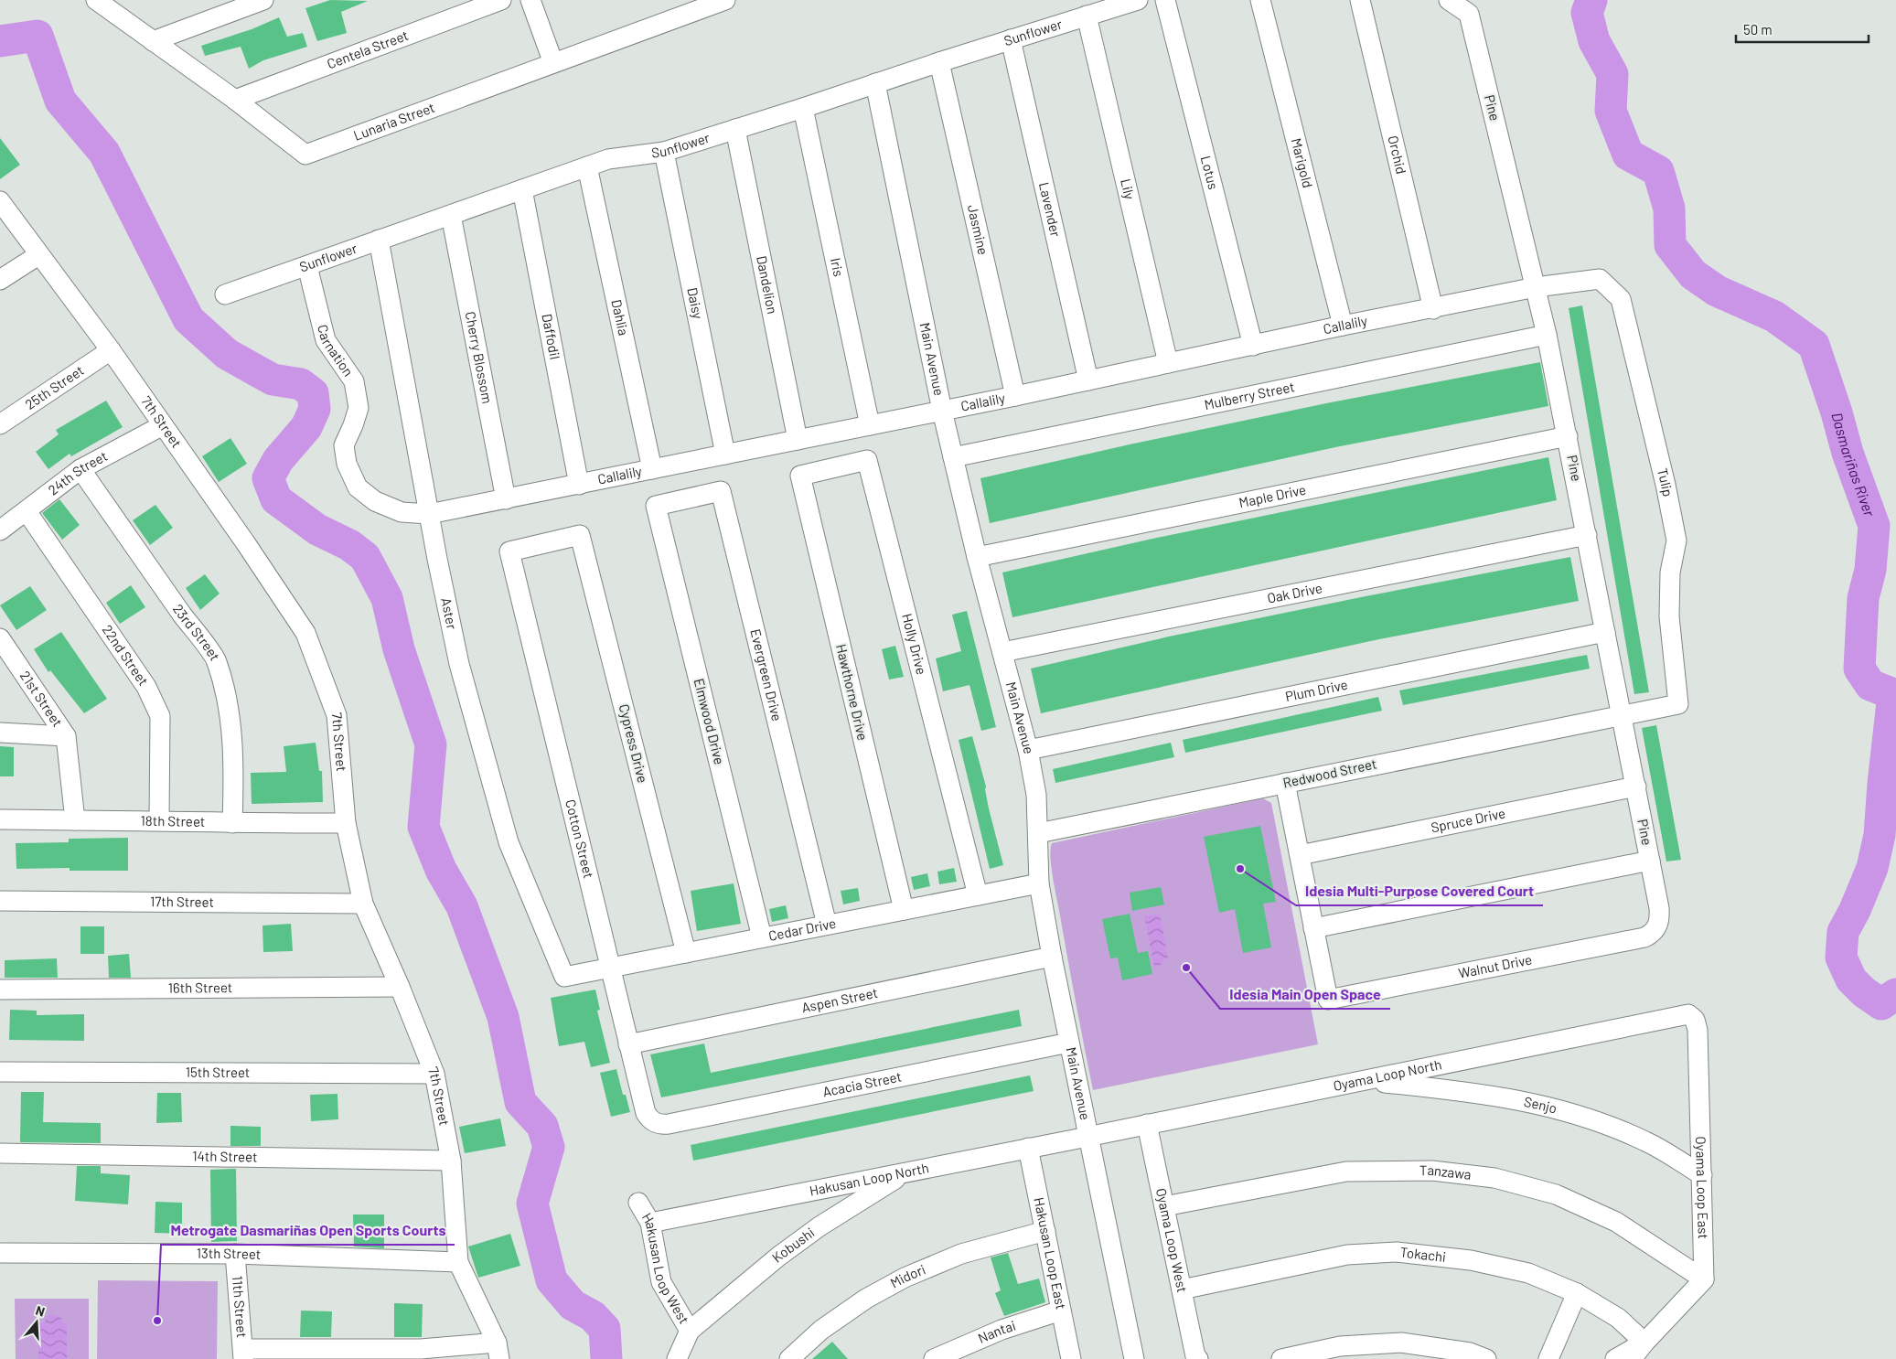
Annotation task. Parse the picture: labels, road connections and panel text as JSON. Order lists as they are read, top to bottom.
{
  "streets": {
    "street": [
      "Sunflower",
      "Centela Street",
      "Pine",
      "Lunaria Street",
      "Orchid",
      "Marigold",
      "Lotus",
      "Lily",
      "Lavender",
      "Jasmine",
      "Iris",
      "Dandelion",
      "Daisy",
      "Dahlia",
      "Callalily",
      "Daffodil",
      "Carnation",
      "Cherry Blossom",
      "Main Avenue",
      "25th Street",
      "Mulberry Street",
      "7th Street",
      "24th Street",
      "Tulip",
      "Maple Drive",
      "Oak Drive",
      "Aster",
      "23rd Street",
      "Holly Drive",
      "22nd Street",
      "Evergreen Drive",
      "Plum Drive",
      "Hawthorne Drive",
      "21st Street",
      "Elmwood Drive",
      "Cypress Drive",
      "Redwood Street",
      "18th Street",
      "Spruce Drive",
      "Cotton Street",
      "17th Street",
      "Cedar Drive",
      "Walnut Drive",
      "16th Street",
      "Aspen Street",
      "15th Street",
      "Oyama Loop North",
      "Acacia Street",
      "Senjo",
      "14th Street",
      "Tanzawa",
      "Hakusan Loop North",
      "Oyama Loop East",
      "Oyama Loop West",
      "Kobushi",
      "13th Street",
      "Hakusan Loop East",
      "Tokachi",
      "Hakusan Loop West",
      "Midori",
      "11th Street",
      "Nantai"
    ]
  },
  "crossings": [
    ["Sunflower", "Lily"],
    ["Sunflower", "Lavender"],
    ["Sunflower", "Jasmine"],
    ["Sunflower", "Iris"],
    ["Sunflower", "Dandelion"],
    ["Sunflower", "Daisy"],
    ["Sunflower", "Dahlia"],
    ["Sunflower", "Daffodil"],
    ["Sunflower", "Carnation"],
    ["Sunflower", "Cherry Blossom"],
    ["Sunflower", "Main Avenue"],
    ["Sunflower", "Aster"],
    ["Centela Street", "Lunaria Street"],
    ["Pine", "Callalily"],
    ["Pine", "Mulberry Street"],
    ["Pine", "Tulip"],
    ["Pine", "Maple Drive"],
    ["Pine", "Oak Drive"],
    ["Pine", "Plum Drive"],
    ["Pine", "Redwood Street"],
    ["Pine", "Spruce Drive"],
    ["Pine", "Walnut Drive"],
    ["Orchid", "Callalily"],
    ["Marigold", "Callalily"],
    ["Lotus", "Callalily"],
    ["Lily", "Callalily"],
    ["Lavender", "Callalily"],
    ["Jasmine", "Callalily"],
    ["Iris", "Callalily"],
    ["Dandelion", "Callalily"],
    ["Daisy", "Callalily"],
    ["Dahlia", "Callalily"],
    ["Callalily", "Daffodil"],
    ["Callalily", "Carnation"],
    ["Callalily", "Cherry Blossom"],
    ["Callalily", "Main Avenue"],
    ["Callalily", "Tulip"],
    ["Callalily", "Aster"],
    ["Carnation", "Aster"],
    ["Main Avenue", "Mulberry Street"],
    ["Main Avenue", "Maple Drive"],
    ["Main Avenue", "Oak Drive"],
    ["Main Avenue", "Plum Drive"],
    ["Main Avenue", "Redwood Street"],
    ["Main Avenue", "Cedar Drive"],
    ["Main Avenue", "Aspen Street"],
    ["Main Avenue", "Oyama Loop North"],
    ["Main Avenue", "Acacia Street"],
    ["Main Avenue", "Hakusan Loop North"],
    ["25th Street", "7th Street"],
    ["7th Street", "24th Street"],
    ["7th Street", "18th Street"],
    ["7th Street", "17th Street"],
    ["7th Street", "16th Street"],
    ["7th Street", "15th Street"],
    ["7th Street", "14th Street"],
    ["7th Street", "13th Street"],
    ["24th Street", "23rd Street"],
    ["24th Street", "22nd Street"],
    ["Tulip", "Redwood Street"],
    ["Aster", "Cedar Drive"],
    ["23rd Street", "18th Street"],
    ["Holly Drive", "Hawthorne Drive"],
    ["Holly Drive", "Cedar Drive"],
    ["22nd Street", "18th Street"],
    ["Evergreen Drive", "Elmwood Drive"],
    ["Evergreen Drive", "Cedar Drive"],
    ["Hawthorne Drive", "Cedar Drive"],
    ["21st Street", "18th Street"],
    ["Elmwood Drive", "Cedar Drive"],
    ["Cypress Drive", "Cotton Street"],
    ["Cypress Drive", "Cedar Drive"],
    ["Cotton Street", "Cedar Drive"],
    ["Cotton Street", "Aspen Street"],
    ["Cotton Street", "Acacia Street"],
    ["Oyama Loop North", "Senjo"],
    ["Oyama Loop North", "Hakusan Loop North"],
    ["Oyama Loop North", "Oyama Loop East"],
    ["Oyama Loop North", "Oyama Loop West"],
    ["Senjo", "Oyama Loop East"],
    ["Tanzawa", "Oyama Loop East"],
    ["Tanzawa", "Oyama Loop West"],
    ["Hakusan Loop North", "Kobushi"],
    ["Hakusan Loop North", "Hakusan Loop East"],
    ["Hakusan Loop North", "Hakusan Loop West"],
    ["Oyama Loop West", "Tokachi"],
    ["Kobushi", "Hakusan Loop West"],
    ["13th Street", "11th Street"],
    ["Hakusan Loop East", "Midori"],
    ["Hakusan Loop East", "Nantai"]
  ],
  "water": ["Dasmariñas River"],
  "places": ["Idesia Multi-Purpose Covered Court", "Idesia Main Open Space", "Metrogate Dasmariñas Open Sports Courts"],
  "scale_bar": "50 m",
  "north": "top"
}
